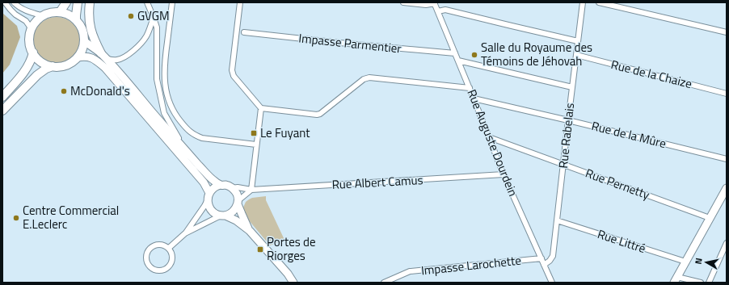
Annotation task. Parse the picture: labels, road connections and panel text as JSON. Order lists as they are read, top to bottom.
{
  "streets": {
    "street": [
      "Impasse Parmentier",
      "Rue de la Chaize",
      "Rue de la Mûre",
      "Rue Rabelais",
      "Rue Auguste Dourdein",
      "Rue Albert Camus",
      "Rue Pernetty",
      "Rue Littré",
      "Impasse Larochette"
    ]
  },
  "crossings": [
    ["Impasse Parmentier", "Rue Auguste Dourdein"],
    ["Rue de la Chaize", "Rue Rabelais"],
    ["Rue de la Mûre", "Rue Rabelais"],
    ["Rue de la Mûre", "Rue Auguste Dourdein"],
    ["Rue Rabelais", "Rue Auguste Dourdein"],
    ["Rue Rabelais", "Rue Pernetty"],
    ["Rue Rabelais", "Rue Littré"],
    ["Rue Auguste Dourdein", "Rue Albert Camus"],
    ["Rue Auguste Dourdein", "Rue Pernetty"],
    ["Rue Auguste Dourdein", "Impasse Larochette"]
  ],
  "places": {
    "other": [
      "GVGM",
      "Salle du Royaume des Témoins de Jéhovah",
      "McDonald's",
      "Centre Commercial E.Leclerc"
    ],
    "transit": ["Le Fuyant", "Portes de Riorges"]
  },
  "north": "left"
}
